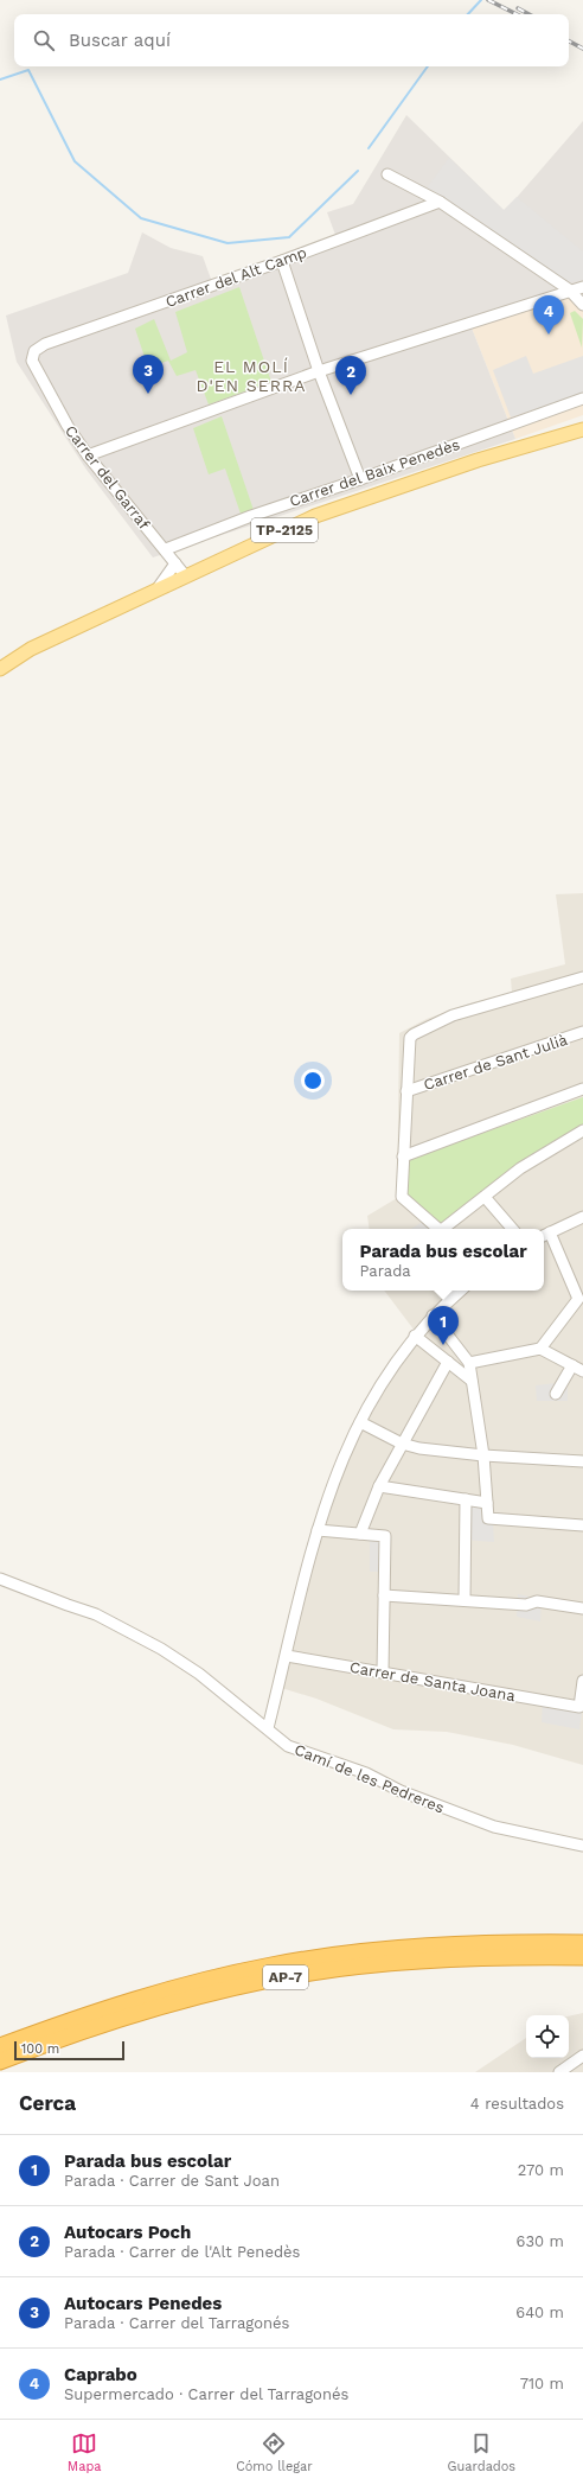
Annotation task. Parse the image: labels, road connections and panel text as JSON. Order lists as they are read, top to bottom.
{
  "streets": {
    "highway": ["AP-7"],
    "main road": ["TP-2125"],
    "street": [
      "Carrer del Alt Camp",
      "Carrer del Baix Penedès",
      "Carrer del Garraf",
      "Carrer de Sant Julià",
      "Carrer de Santa Joana",
      "Camí de les Pedreres"
    ]
  },
  "crossings": [
    ["Carrer del Alt Camp", "Carrer del Garraf"],
    ["Carrer del Baix Penedès", "Carrer del Garraf"],
    ["Carrer del Garraf", "TP-2125"]
  ],
  "districts": ["EL MOLÍ D'EN SERRA"],
  "scale_bar": "100 m",
  "page": {
    "search": "Buscar aquí",
    "pins": [
      "4",
      "3",
      "2",
      "1"
    ],
    "popup": ["Parada bus escolar", "Parada"],
    "scale": "100 m",
    "heading": ["Cerca", "4 resultados"],
    "list": [
      {
        "mark": "1",
        "name": "Parada bus escolar",
        "note": "Parada · Carrer de Sant Joan",
        "value": "270 m"
      },
      {
        "mark": "2",
        "name": "Autocars Poch",
        "note": "Parada · Carrer de l'Alt Penedès",
        "value": "630 m"
      },
      {
        "mark": "3",
        "name": "Autocars Penedes",
        "note": "Parada · Carrer del Tarragonés",
        "value": "640 m"
      },
      {
        "mark": "4",
        "name": "Caprabo",
        "note": "Supermercado · Carrer del Tarragonés",
        "value": "710 m"
      }
    ],
    "nav": ["Mapa", "Cómo llegar", "Guardados"]
  }
}
